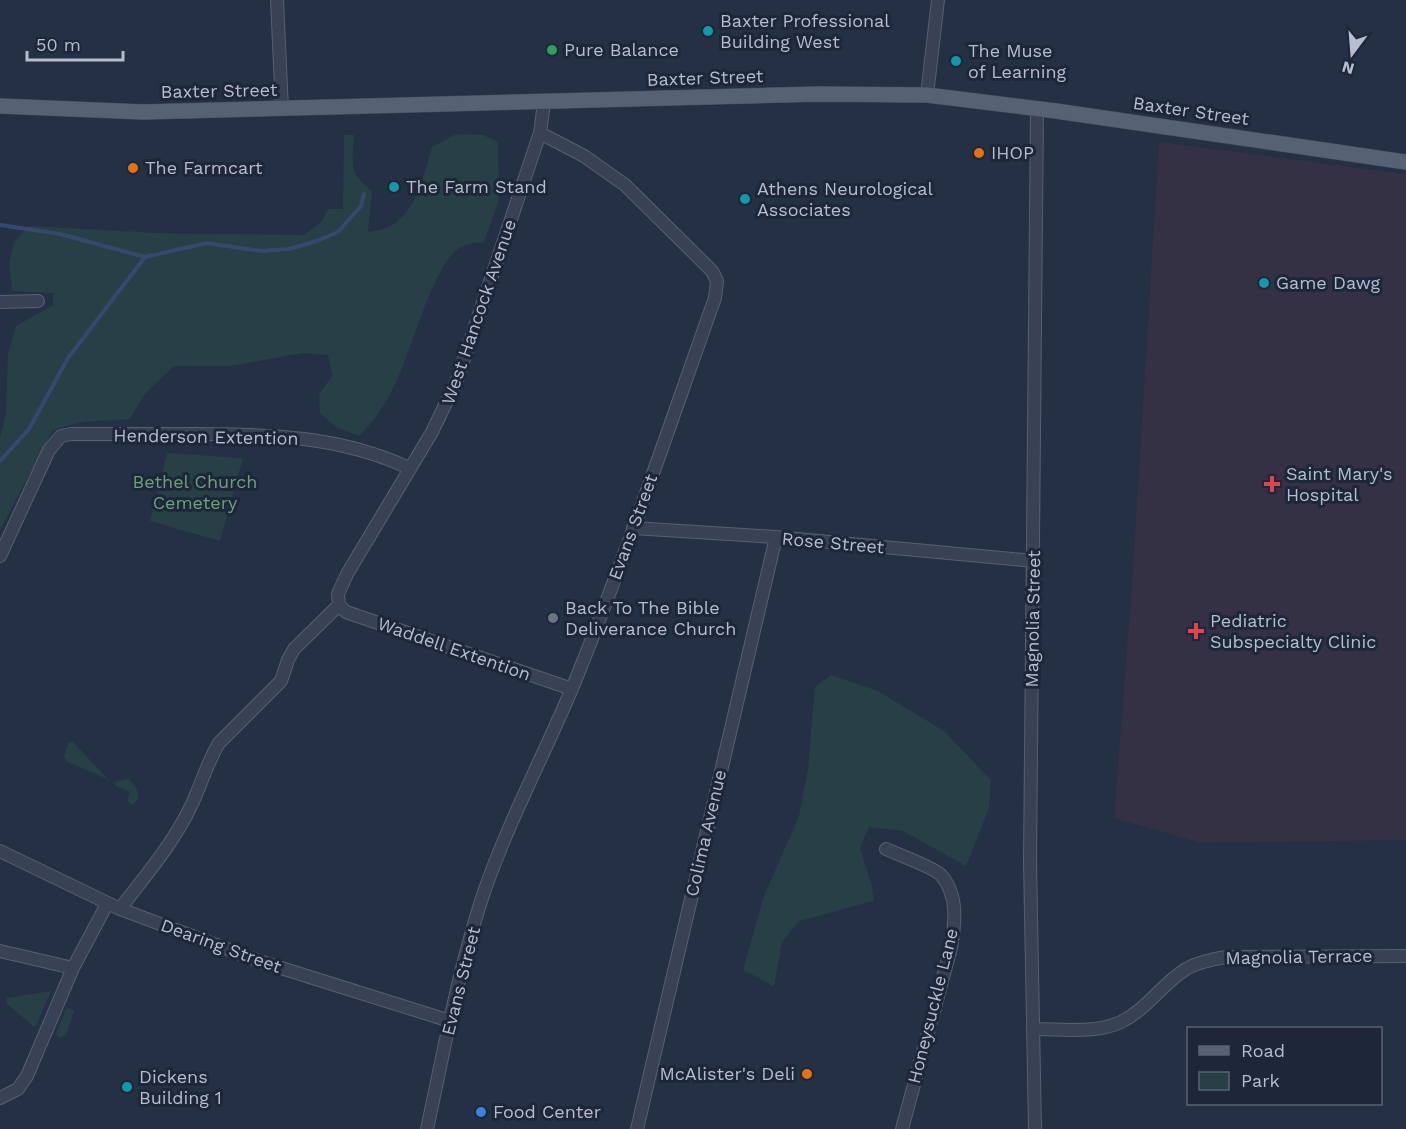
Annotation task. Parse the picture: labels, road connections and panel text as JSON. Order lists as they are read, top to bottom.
{
  "streets": {
    "main road": ["Baxter Street"],
    "street": [
      "West Hancock Avenue",
      "Henderson Extention",
      "Evans Street",
      "Rose Street",
      "Magnolia Street",
      "Waddell Extention",
      "Colima Avenue",
      "Dearing Street",
      "Magnolia Terrace",
      "Honeysuckle Lane"
    ]
  },
  "crossings": [
    ["Baxter Street", "West Hancock Avenue"],
    ["Baxter Street", "Magnolia Street"],
    ["West Hancock Avenue", "Henderson Extention"],
    ["West Hancock Avenue", "Evans Street"],
    ["West Hancock Avenue", "Waddell Extention"],
    ["Evans Street", "Rose Street"],
    ["Evans Street", "Waddell Extention"],
    ["Evans Street", "Dearing Street"],
    ["Rose Street", "Magnolia Street"],
    ["Rose Street", "Colima Avenue"],
    ["Magnolia Street", "Magnolia Terrace"]
  ],
  "parks": ["Bethel Church Cemetery"],
  "places": {
    "other": [
      "Baxter Professional Building West",
      "Pure Balance",
      "The Muse of Learning",
      "IHOP",
      "The Farmcart",
      "The Farm Stand",
      "Athens Neurological Associates",
      "Game Dawg",
      "Back To The Bible Deliverance Church",
      "McAlister's Deli",
      "Dickens Building 1",
      "Food Center"
    ],
    "health": ["Saint Mary's Hospital", "Pediatric Subspecialty Clinic"]
  },
  "legend": ["Road", "Park"],
  "scale_bar": "50 m",
  "north": "bottom"
}
